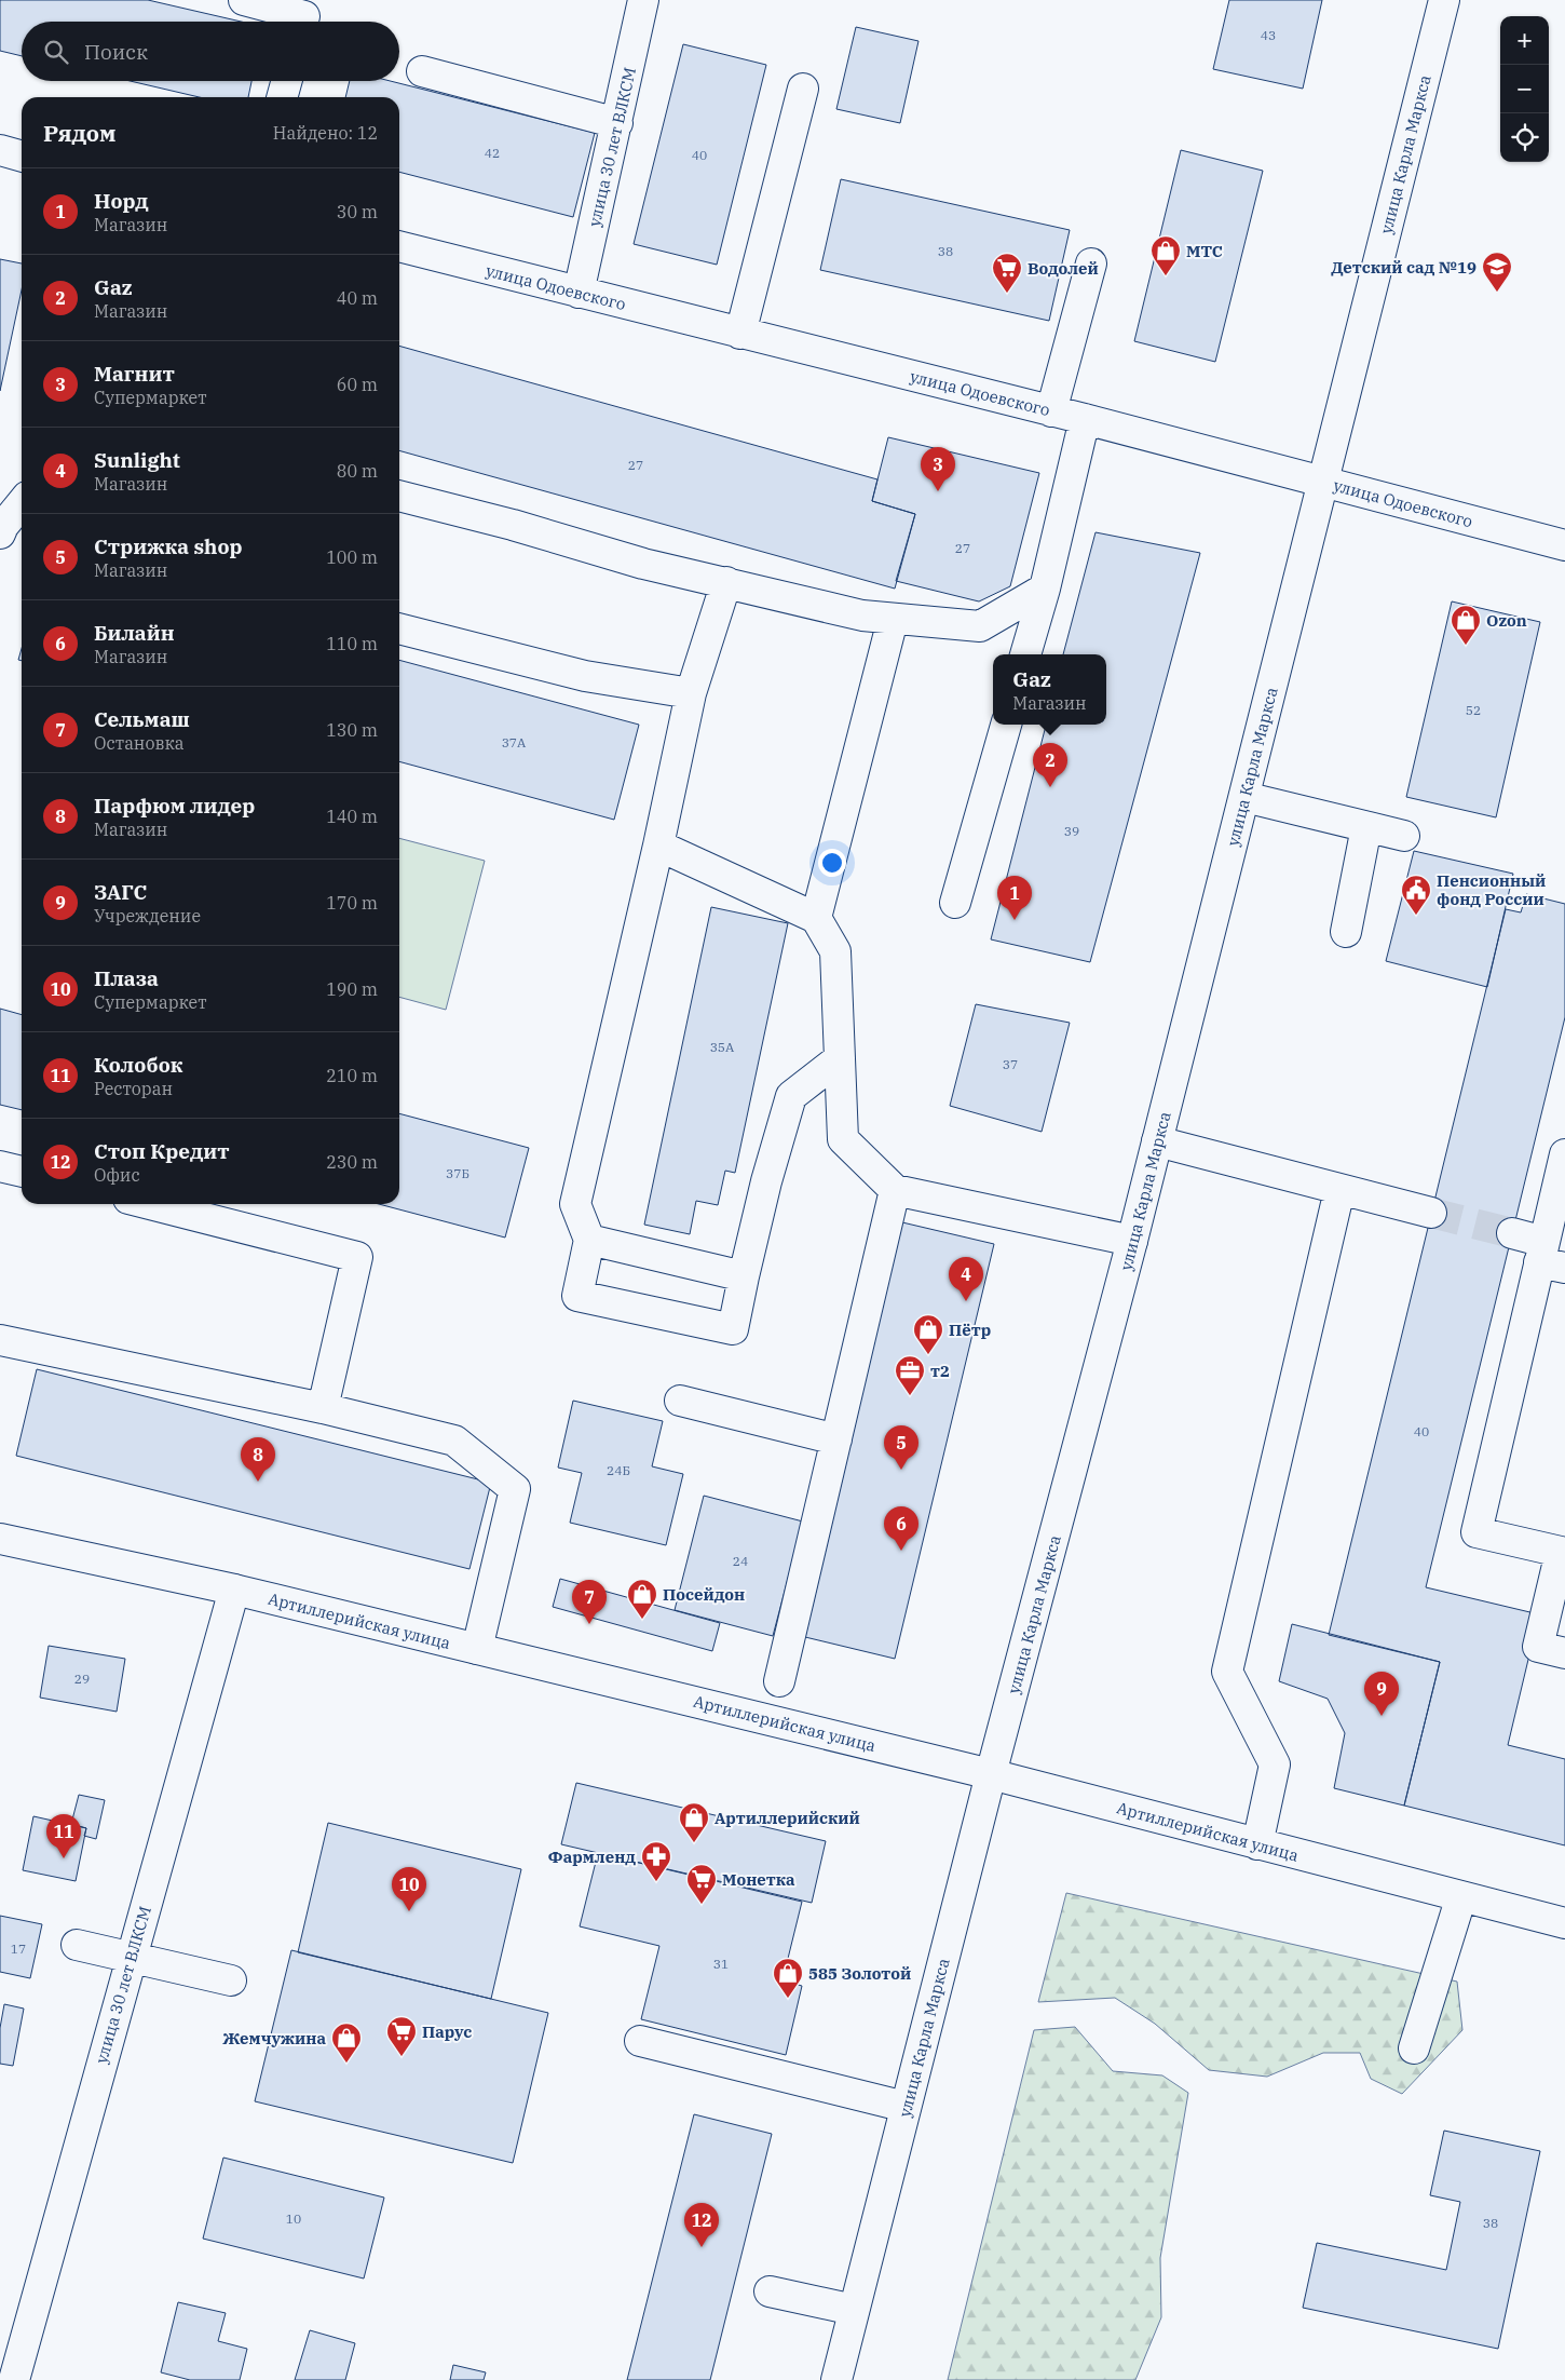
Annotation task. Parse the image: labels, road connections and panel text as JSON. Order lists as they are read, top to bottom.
{
  "streets": {
    "main road": [
      "улица 30 лет ВЛКСМ",
      "улица Карла Маркса",
      "улица Одоевского",
      "Артиллерийская улица"
    ]
  },
  "crossings": [
    ["улица 30 лет ВЛКСМ", "улица Одоевского"],
    ["улица 30 лет ВЛКСМ", "Артиллерийская улица"],
    ["улица Карла Маркса", "улица Одоевского"],
    ["улица Карла Маркса", "Артиллерийская улица"]
  ],
  "places": {
    "shop": [
      "МТС",
      "Ozon",
      "Пётр",
      "Посейдон",
      "Артиллерийский",
      "585 Золотой",
      "Жемчужина"
    ],
    "school or university": ["Детский сад №19"],
    "supermarket": ["Водолей", "Монетка", "Парус"],
    "public building": ["Пенсионный фонд России"],
    "office": ["т2"],
    "pharmacy": ["Фармленд"]
  },
  "house_numbers": [
    "43",
    "42",
    "40",
    "38",
    "27",
    "27",
    "52",
    "37А",
    "39",
    "35А",
    "37",
    "37Б",
    "40",
    "24Б",
    "24",
    "29",
    "17",
    "31",
    "10",
    "38"
  ],
  "page": {
    "map_buttons": ["+", "−"],
    "search": "Поиск",
    "heading": ["Рядом", "Найдено: 12"],
    "list": [
      {
        "mark": "1",
        "name": "Норд",
        "note": "Магазин",
        "value": "30 m"
      },
      {
        "mark": "2",
        "name": "Gaz",
        "note": "Магазин",
        "value": "40 m"
      },
      {
        "mark": "3",
        "name": "Магнит",
        "note": "Супермаркет",
        "value": "60 m"
      },
      {
        "mark": "4",
        "name": "Sunlight",
        "note": "Магазин",
        "value": "80 m"
      },
      {
        "mark": "5",
        "name": "Стрижка shop",
        "note": "Магазин",
        "value": "100 m"
      },
      {
        "mark": "6",
        "name": "Билайн",
        "note": "Магазин",
        "value": "110 m"
      },
      {
        "mark": "7",
        "name": "Сельмаш",
        "note": "Остановка",
        "value": "130 m"
      },
      {
        "mark": "8",
        "name": "Парфюм лидер",
        "note": "Магазин",
        "value": "140 m"
      },
      {
        "mark": "9",
        "name": "ЗАГС",
        "note": "Учреждение",
        "value": "170 m"
      },
      {
        "mark": "10",
        "name": "Плаза",
        "note": "Супермаркет",
        "value": "190 m"
      },
      {
        "mark": "11",
        "name": "Колобок",
        "note": "Ресторан",
        "value": "210 m"
      },
      {
        "mark": "12",
        "name": "Стоп Кредит",
        "note": "Офис",
        "value": "230 m"
      }
    ],
    "pins": [
      "3",
      "2",
      "1",
      "4",
      "5",
      "8",
      "6",
      "7",
      "9",
      "11",
      "10",
      "12"
    ],
    "popup": ["Gaz", "Магазин"]
  }
}
